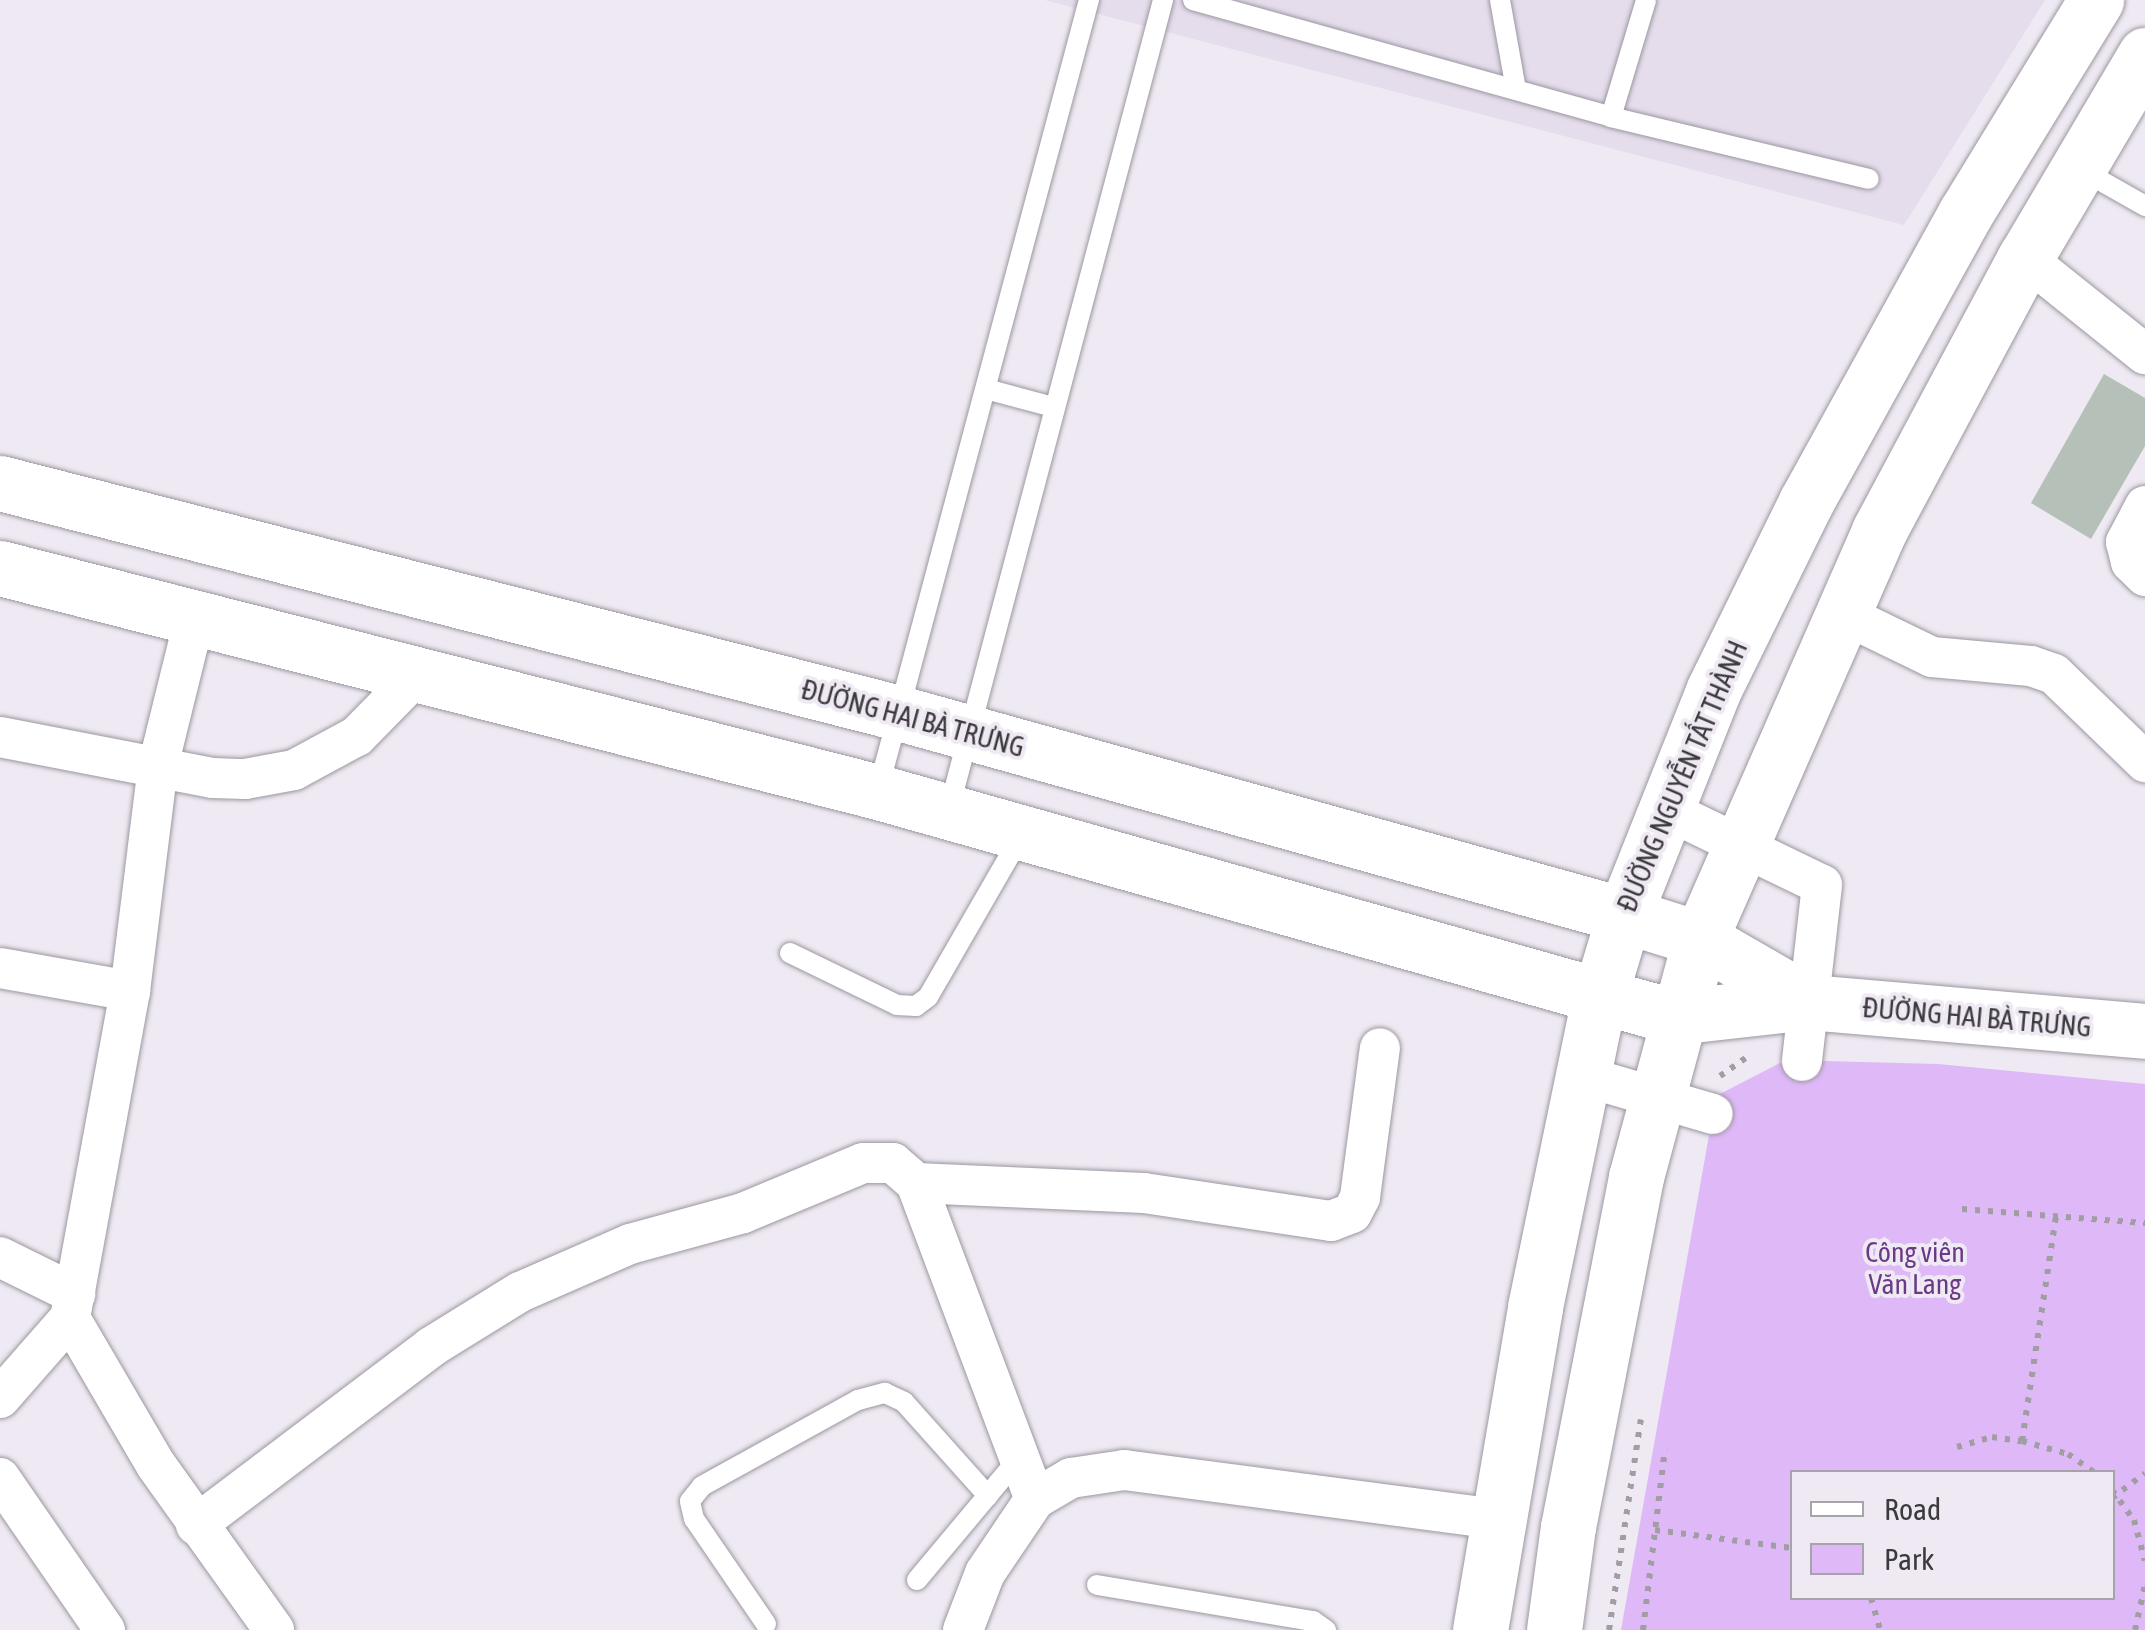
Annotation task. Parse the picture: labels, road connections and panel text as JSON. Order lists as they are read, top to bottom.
{
  "streets": {
    "street": ["ĐƯỜNG HAI BÀ TRƯNG", "ĐƯỜNG NGUYỄN TẤT THÀNH"]
  },
  "crossings": [
    ["ĐƯỜNG HAI BÀ TRƯNG", "ĐƯỜNG NGUYỄN TẤT THÀNH"]
  ],
  "parks": ["Công viên Văn Lang"],
  "legend": ["Road", "Park"]
}
